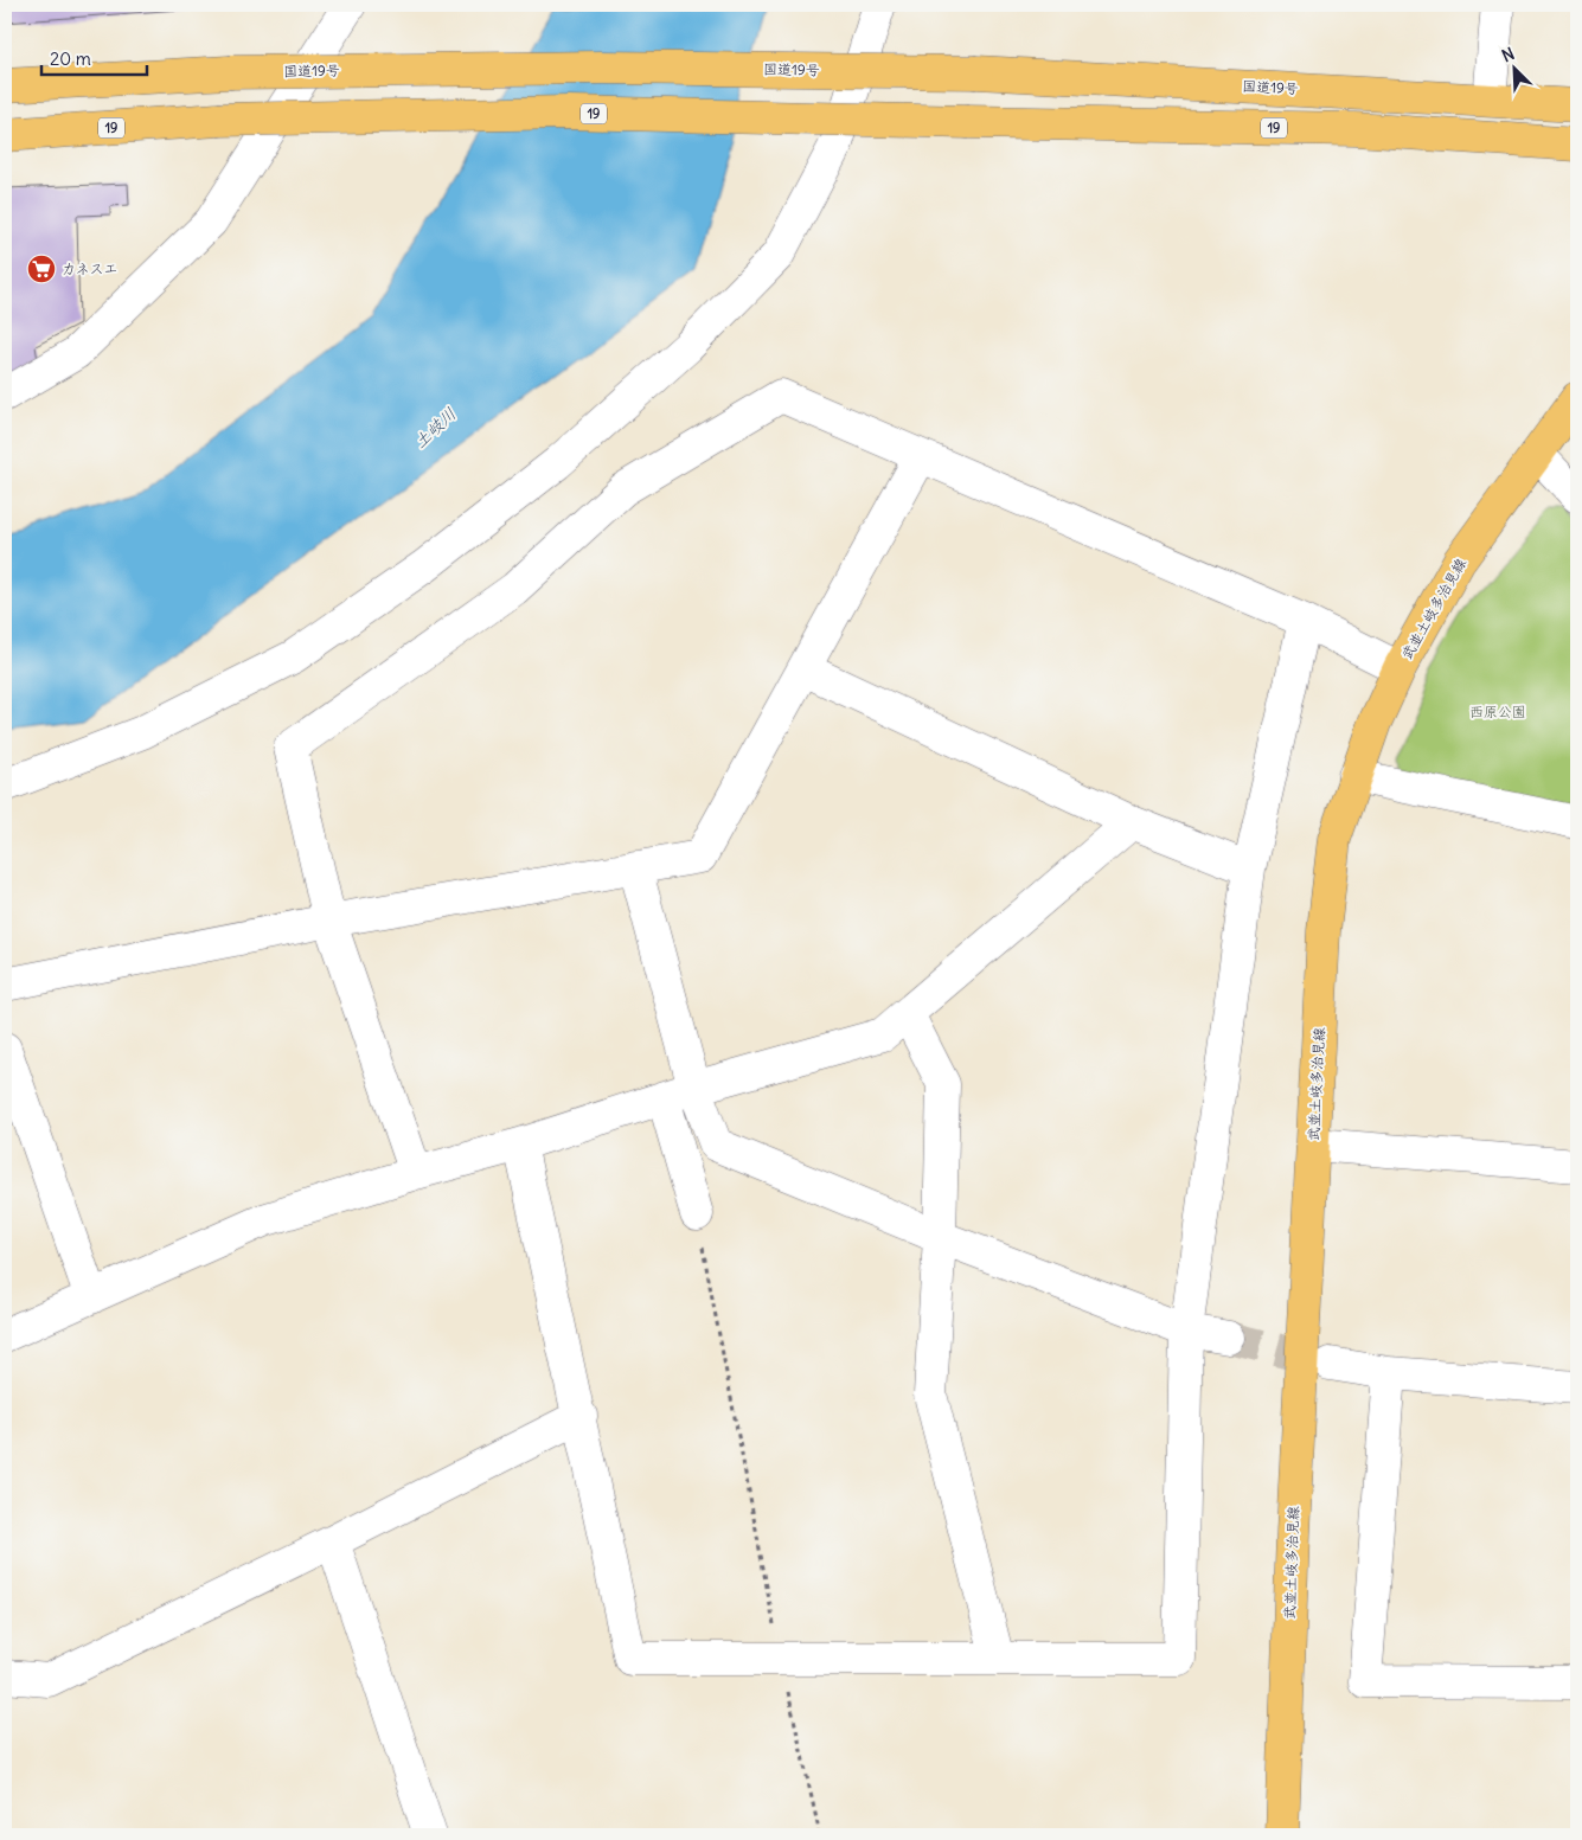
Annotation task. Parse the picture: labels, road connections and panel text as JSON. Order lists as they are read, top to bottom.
{
  "streets": {
    "main road": ["国道19号", "19", "武並土岐多治見線"]
  },
  "water": ["土岐川"],
  "parks": ["西原公園"],
  "places": {
    "supermarket": ["カネスエ"]
  },
  "scale_bar": "20 m",
  "north": "top left"
}
